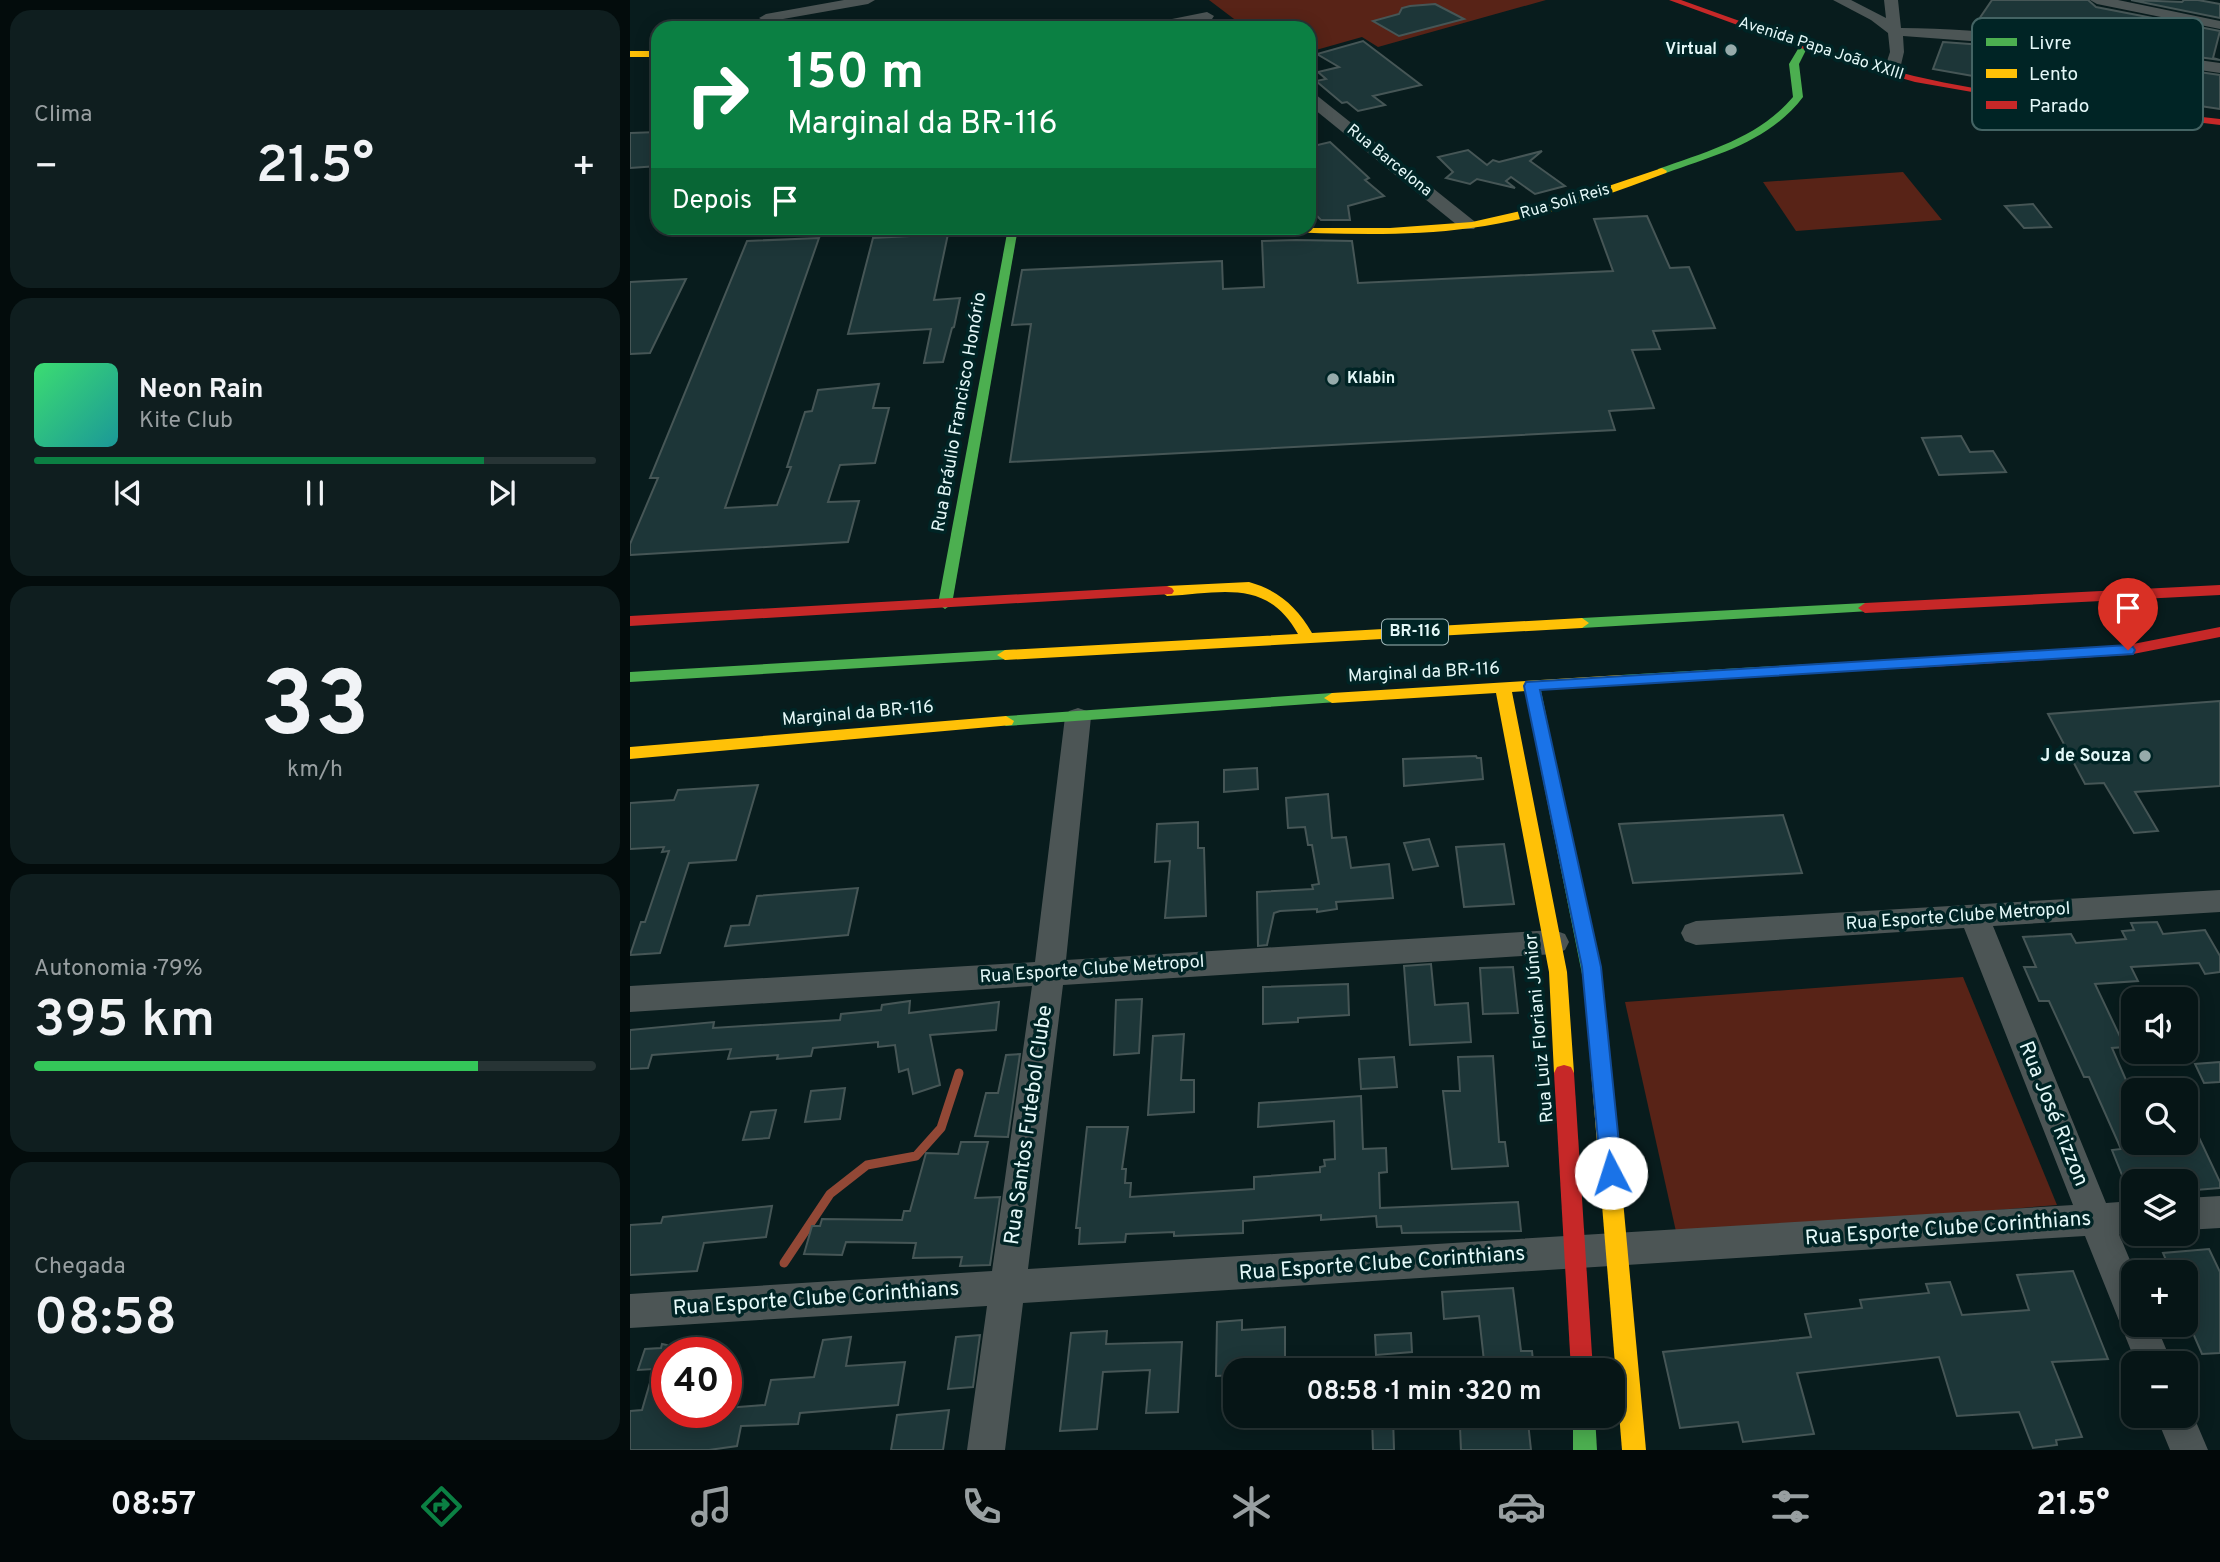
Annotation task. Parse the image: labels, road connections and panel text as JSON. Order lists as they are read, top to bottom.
{
  "streets": {
    "main road": [
      "Avenida Papa João XXIII",
      "Rua Soli Reis",
      "Rua Bráulio Francisco Honório",
      "BR-116",
      "Marginal da BR-116",
      "Rua Luiz Floriani Júnior"
    ],
    "street": [
      "Rua Barcelona",
      "Rua Esporte Clube Metropol",
      "Rua José Rizzon",
      "Rua Santos Futebol Clube",
      "Rua Esporte Clube Corinthians"
    ]
  },
  "crossings": [
    ["Avenida Papa João XXIII", "Rua Soli Reis"],
    ["Rua Barcelona", "Rua Soli Reis"],
    ["Marginal da BR-116", "Rua Luiz Floriani Júnior"],
    ["Marginal da BR-116", "Rua Santos Futebol Clube"],
    ["Rua Esporte Clube Metropol", "Rua Luiz Floriani Júnior"],
    ["Rua Esporte Clube Metropol", "Rua José Rizzon"],
    ["Rua Esporte Clube Metropol", "Rua Santos Futebol Clube"],
    ["Rua Luiz Floriani Júnior", "Rua Esporte Clube Corinthians"],
    ["Rua José Rizzon", "Rua Esporte Clube Corinthians"],
    ["Rua Santos Futebol Clube", "Rua Esporte Clube Corinthians"]
  ],
  "places": ["Virtual", "Klabin", "J de Souza"],
  "legend": ["Livre", "Lento", "Parado"],
  "page": {
    "tile": [
      "Clima",
      ["33", "km/h"],
      ["Autonomia · 79%", "395 km"],
      ["Chegada", "08:58"]
    ],
    "turn": ["150 m", "Marginal da BR-116"],
    "heat": ["−", "21.5°", "+"],
    "then": "Depois",
    "song": ["Neon Rain", "Kite Club"],
    "map_buttons": ["+", "−"],
    "limit": "40",
    "trip": "08:58 · 1 min · 320 m",
    "tabs": ["08:57", "21.5°"]
  }
}
